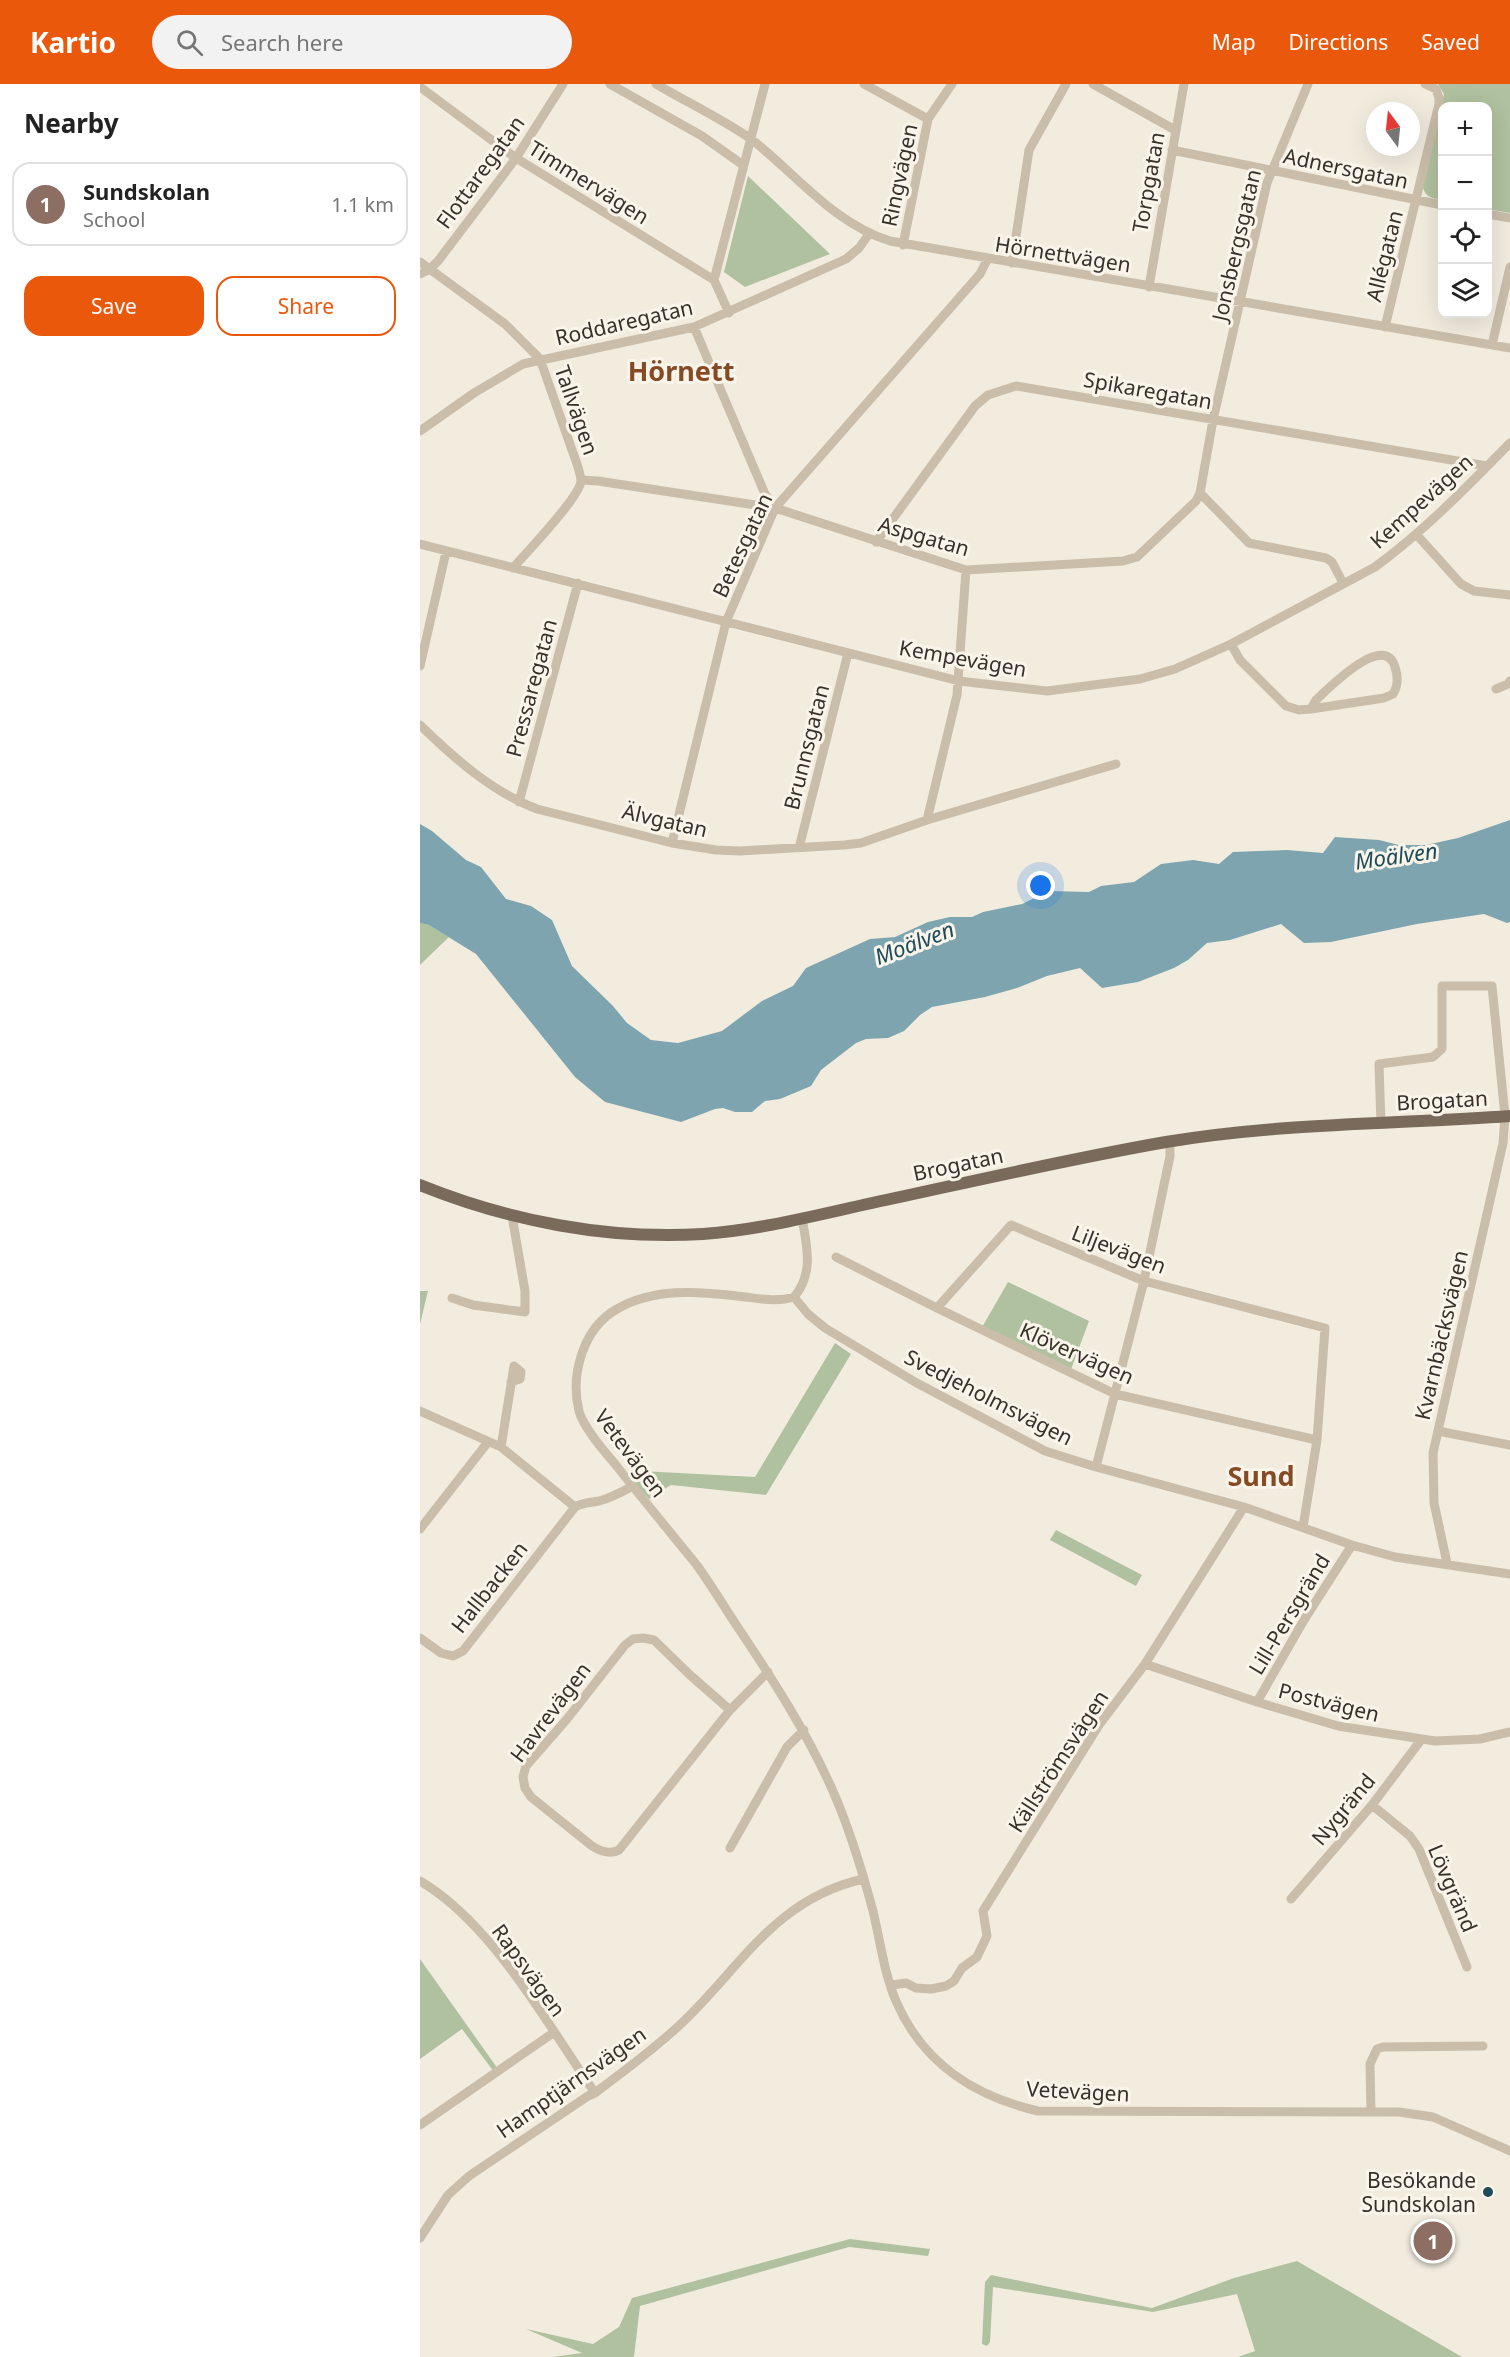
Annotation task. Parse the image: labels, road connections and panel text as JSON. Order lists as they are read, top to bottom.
{
  "streets": {
    "main road": ["Brogatan"],
    "street": [
      "Adnersgatan",
      "Flottaregatan",
      "Ringvägen",
      "Timmervägen",
      "Torpgatan",
      "Jonsbergsgatan",
      "Hörnettvägen",
      "Allégatan",
      "Roddaregatan",
      "Spikaregatan",
      "Tallvägen",
      "Kempevägen",
      "Aspgatan",
      "Betesgatan",
      "Pressaregatan",
      "Brunnsgatan",
      "Älvgatan",
      "Liljevägen",
      "Kvarnbäcksvägen",
      "Klövervägen",
      "Svedjeholmsvägen",
      "Vetevägen",
      "Hallbacken",
      "Lill-Persgränd",
      "Postvägen",
      "Havrevägen",
      "Källströmsvägen",
      "Nygränd",
      "Lövgränd",
      "Rapsvägen",
      "Hamptjärnsvägen"
    ]
  },
  "crossings": [
    ["Adnersgatan", "Torpgatan"],
    ["Adnersgatan", "Jonsbergsgatan"],
    ["Adnersgatan", "Allégatan"],
    ["Flottaregatan", "Timmervägen"],
    ["Flottaregatan", "Tallvägen"],
    ["Ringvägen", "Hörnettvägen"],
    ["Torpgatan", "Hörnettvägen"],
    ["Jonsbergsgatan", "Hörnettvägen"],
    ["Jonsbergsgatan", "Spikaregatan"],
    ["Hörnettvägen", "Allégatan"],
    ["Hörnettvägen", "Roddaregatan"],
    ["Hörnettvägen", "Betesgatan"],
    ["Roddaregatan", "Tallvägen"],
    ["Spikaregatan", "Kempevägen"],
    ["Spikaregatan", "Aspgatan"],
    ["Tallvägen", "Kempevägen"],
    ["Tallvägen", "Aspgatan"],
    ["Kempevägen", "Betesgatan"],
    ["Kempevägen", "Pressaregatan"],
    ["Kempevägen", "Brunnsgatan"],
    ["Aspgatan", "Betesgatan"],
    ["Betesgatan", "Älvgatan"],
    ["Pressaregatan", "Älvgatan"],
    ["Brunnsgatan", "Älvgatan"],
    ["Brogatan", "Kvarnbäcksvägen"],
    ["Liljevägen", "Klövervägen"],
    ["Kvarnbäcksvägen", "Svedjeholmsvägen"],
    ["Svedjeholmsvägen", "Vetevägen"],
    ["Svedjeholmsvägen", "Lill-Persgränd"],
    ["Svedjeholmsvägen", "Källströmsvägen"],
    ["Vetevägen", "Havrevägen"],
    ["Vetevägen", "Källströmsvägen"],
    ["Vetevägen", "Hamptjärnsvägen"],
    ["Lill-Persgränd", "Postvägen"],
    ["Postvägen", "Källströmsvägen"],
    ["Postvägen", "Nygränd"],
    ["Nygränd", "Lövgränd"],
    ["Rapsvägen", "Hamptjärnsvägen"]
  ],
  "districts": ["Hörnett", "Sund"],
  "water": ["Moälven"],
  "places": ["Besökande Sundskolan"],
  "north": "top",
  "page": {
    "header": "Kartio",
    "search": "Search here",
    "nav": ["Map", "Directions", "Saved"],
    "heading": "Nearby",
    "map_buttons": ["+", "−"],
    "list": [
      {
        "mark": "1",
        "name": "Sundskolan",
        "note": "School",
        "value": "1.1 km"
      }
    ],
    "buttons": ["Save", "Share"],
    "pins": "1"
  }
}
